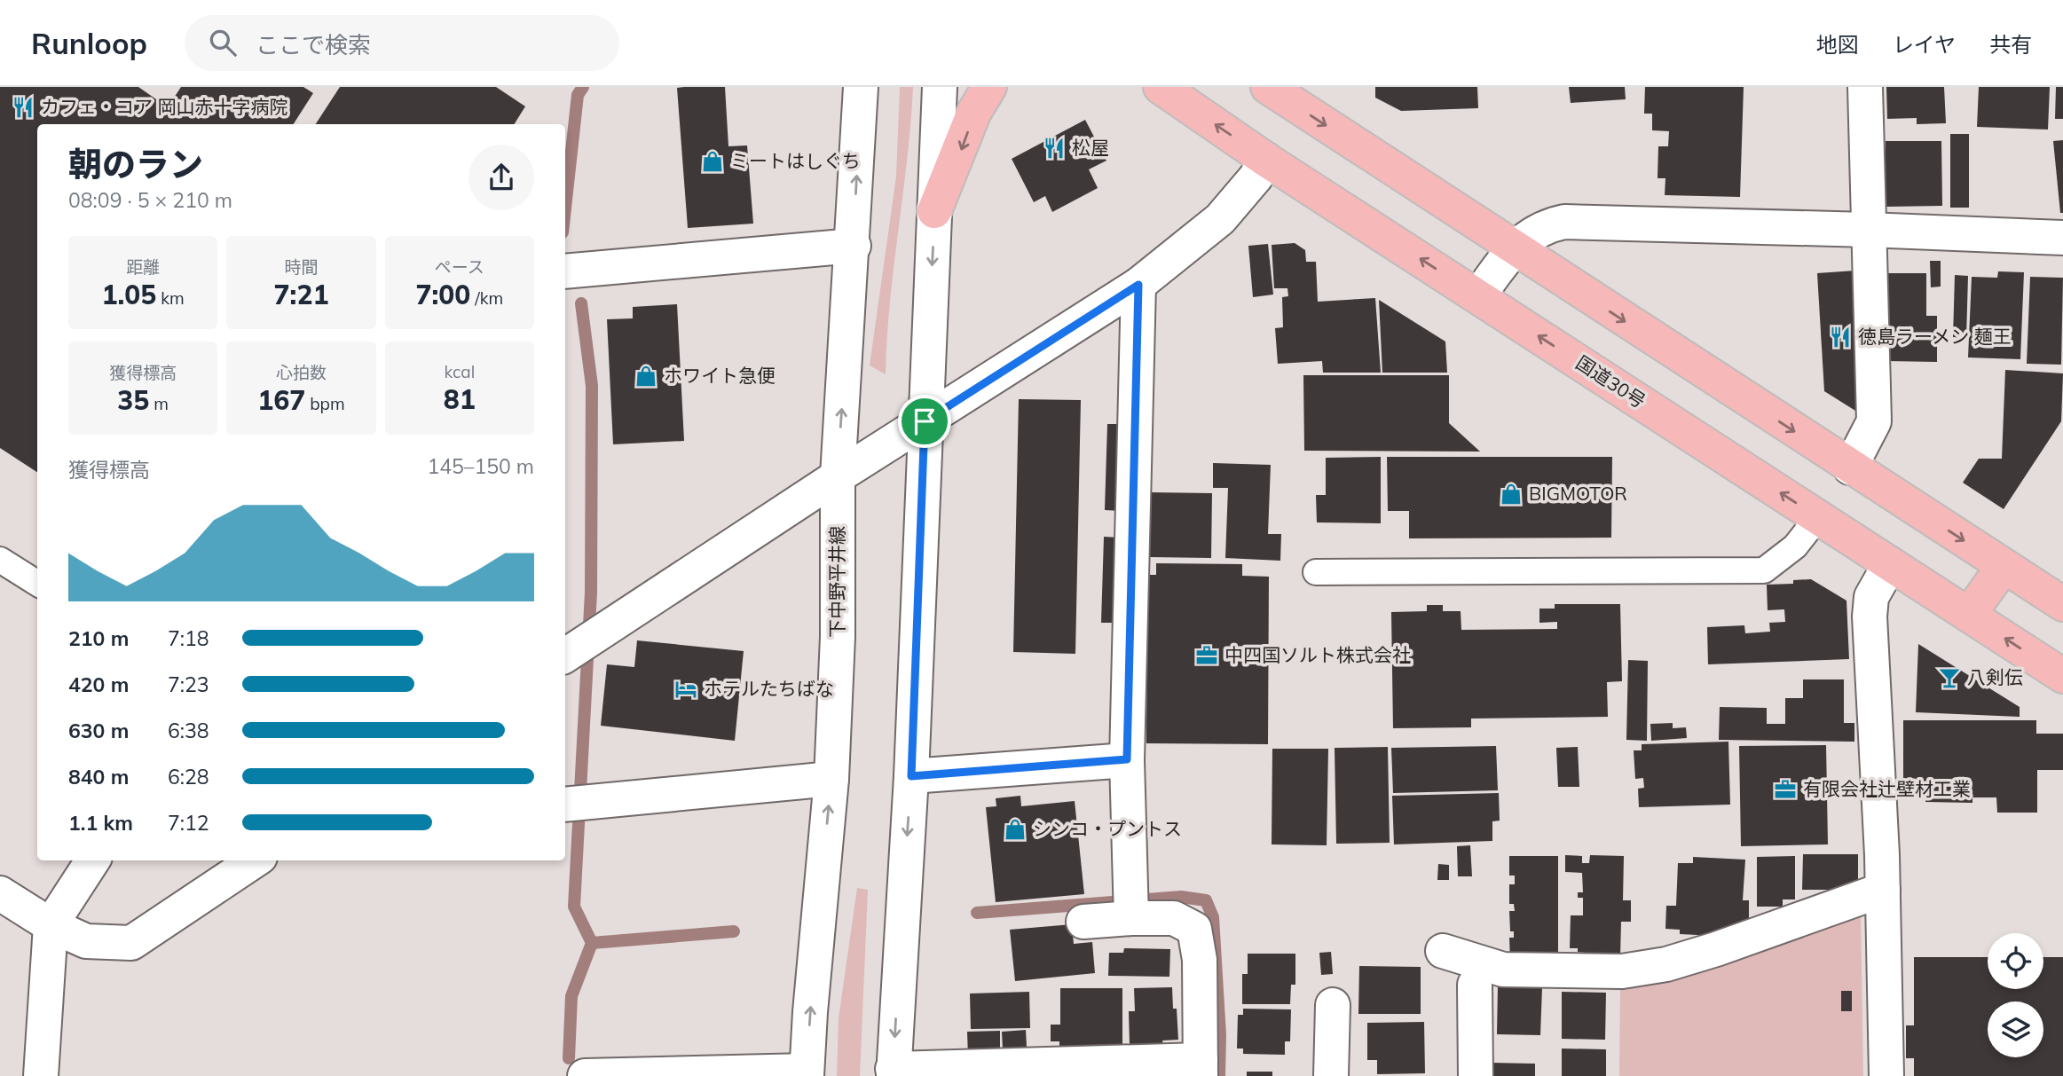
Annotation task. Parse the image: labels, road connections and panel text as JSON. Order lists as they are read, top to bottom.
{
  "streets": {
    "highway": ["国道30号"],
    "street": ["下中野平井線"]
  },
  "places": {
    "restaurant": ["カフェ・コア 岡山赤十字病院", "松屋", "徳島ラーメン 麺王"],
    "shop": [
      "ミートはしぐち",
      "ホワイト急便",
      "BIGMOTOR",
      "シンコ・プントス"
    ],
    "office": ["中四国ソルト株式会社", "有限会社辻壁材工業"],
    "bar": ["八剣伝"],
    "hotel": ["ホテルたちばな"]
  },
  "page": {
    "header": "Runloop",
    "search": "ここで検索",
    "nav": ["地図", "レイヤ", "共有"],
    "heading": ["朝のラン", "08:09 · 5 × 210 m"],
    "stats": [
      ["距離", "1.05 km"],
      ["時間", "7:21"],
      ["ペース", "7:00 /km"],
      ["獲得標高", "35 m"],
      ["心拍数", "167 bpm"],
      ["kcal", "81"]
    ],
    "chart": ["獲得標高", "145–150 m"],
    "list": [
      {
        "name": "210 m",
        "note": "7:18"
      },
      {
        "name": "420 m",
        "note": "7:23"
      },
      {
        "name": "630 m",
        "note": "6:38"
      },
      {
        "name": "840 m",
        "note": "6:28"
      },
      {
        "name": "1.1 km",
        "note": "7:12"
      }
    ]
  }
}
